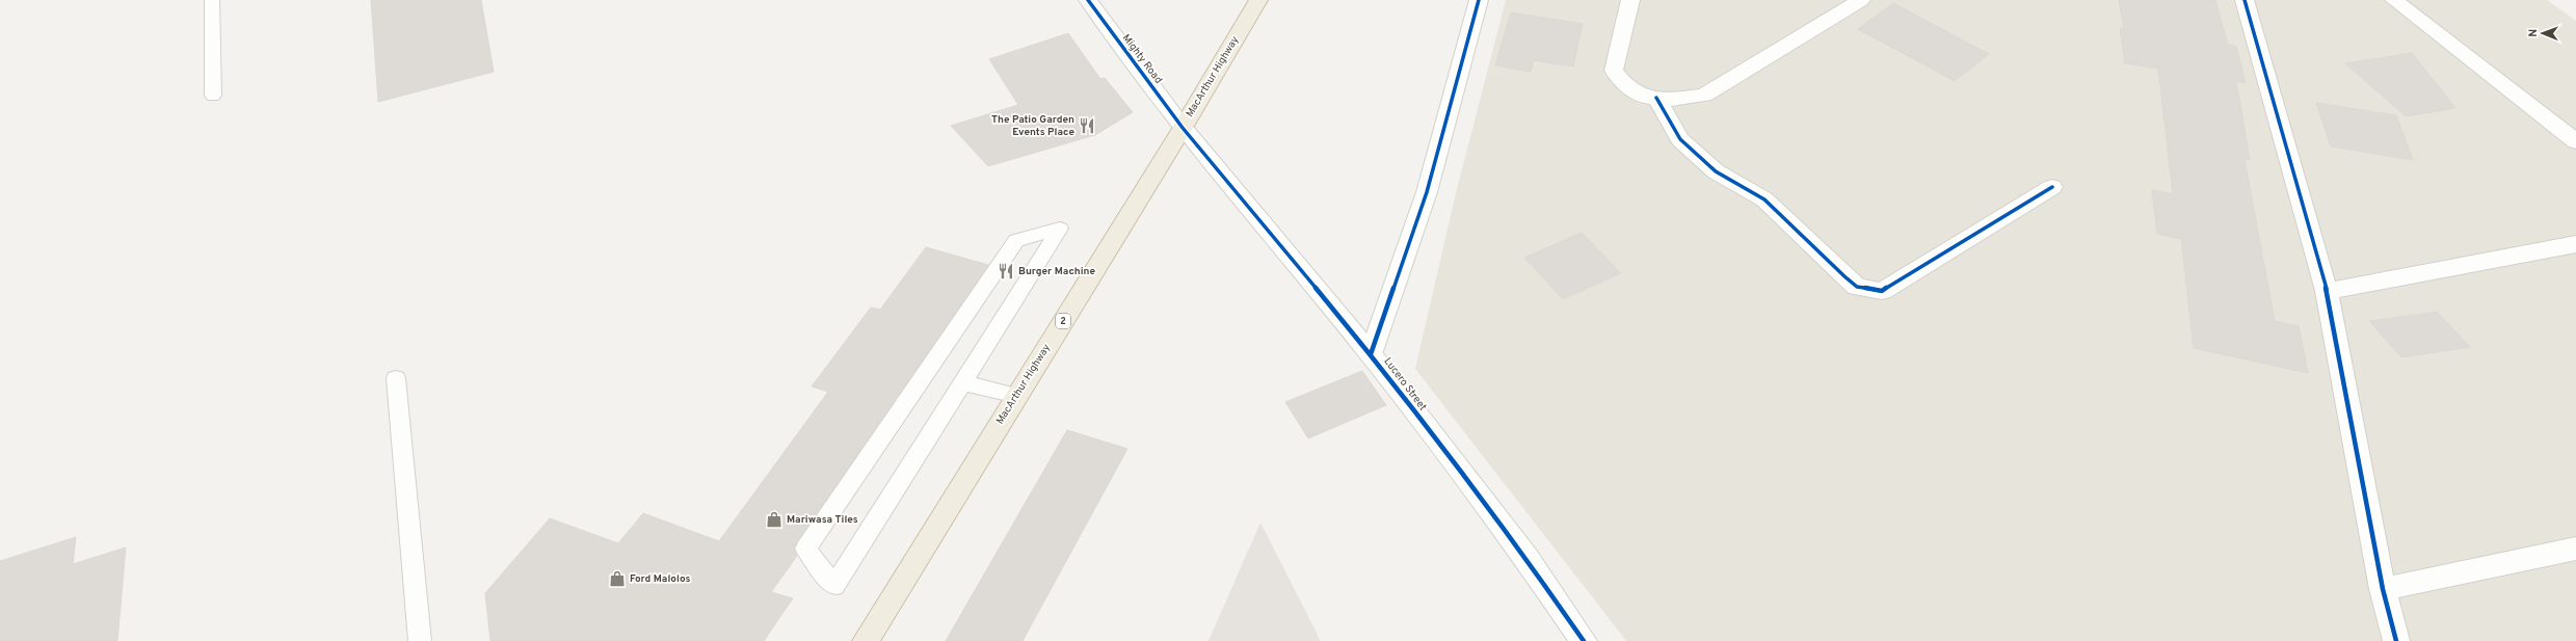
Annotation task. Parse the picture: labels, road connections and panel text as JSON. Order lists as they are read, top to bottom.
{
  "streets": {
    "highway": ["MacArthur Highway", "2"],
    "street": ["Mighty Road", "Lucero Street"]
  },
  "crossings": [
    ["Mighty Road", "MacArthur Highway"],
    ["Mighty Road", "Lucero Street"],
    ["MacArthur Highway", "Lucero Street"]
  ],
  "places": {
    "restaurant": ["The Patio Garden Events Place", "Burger Machine"],
    "shop": ["Mariwasa Tiles", "Ford Malolos"]
  },
  "north": "left"
}
